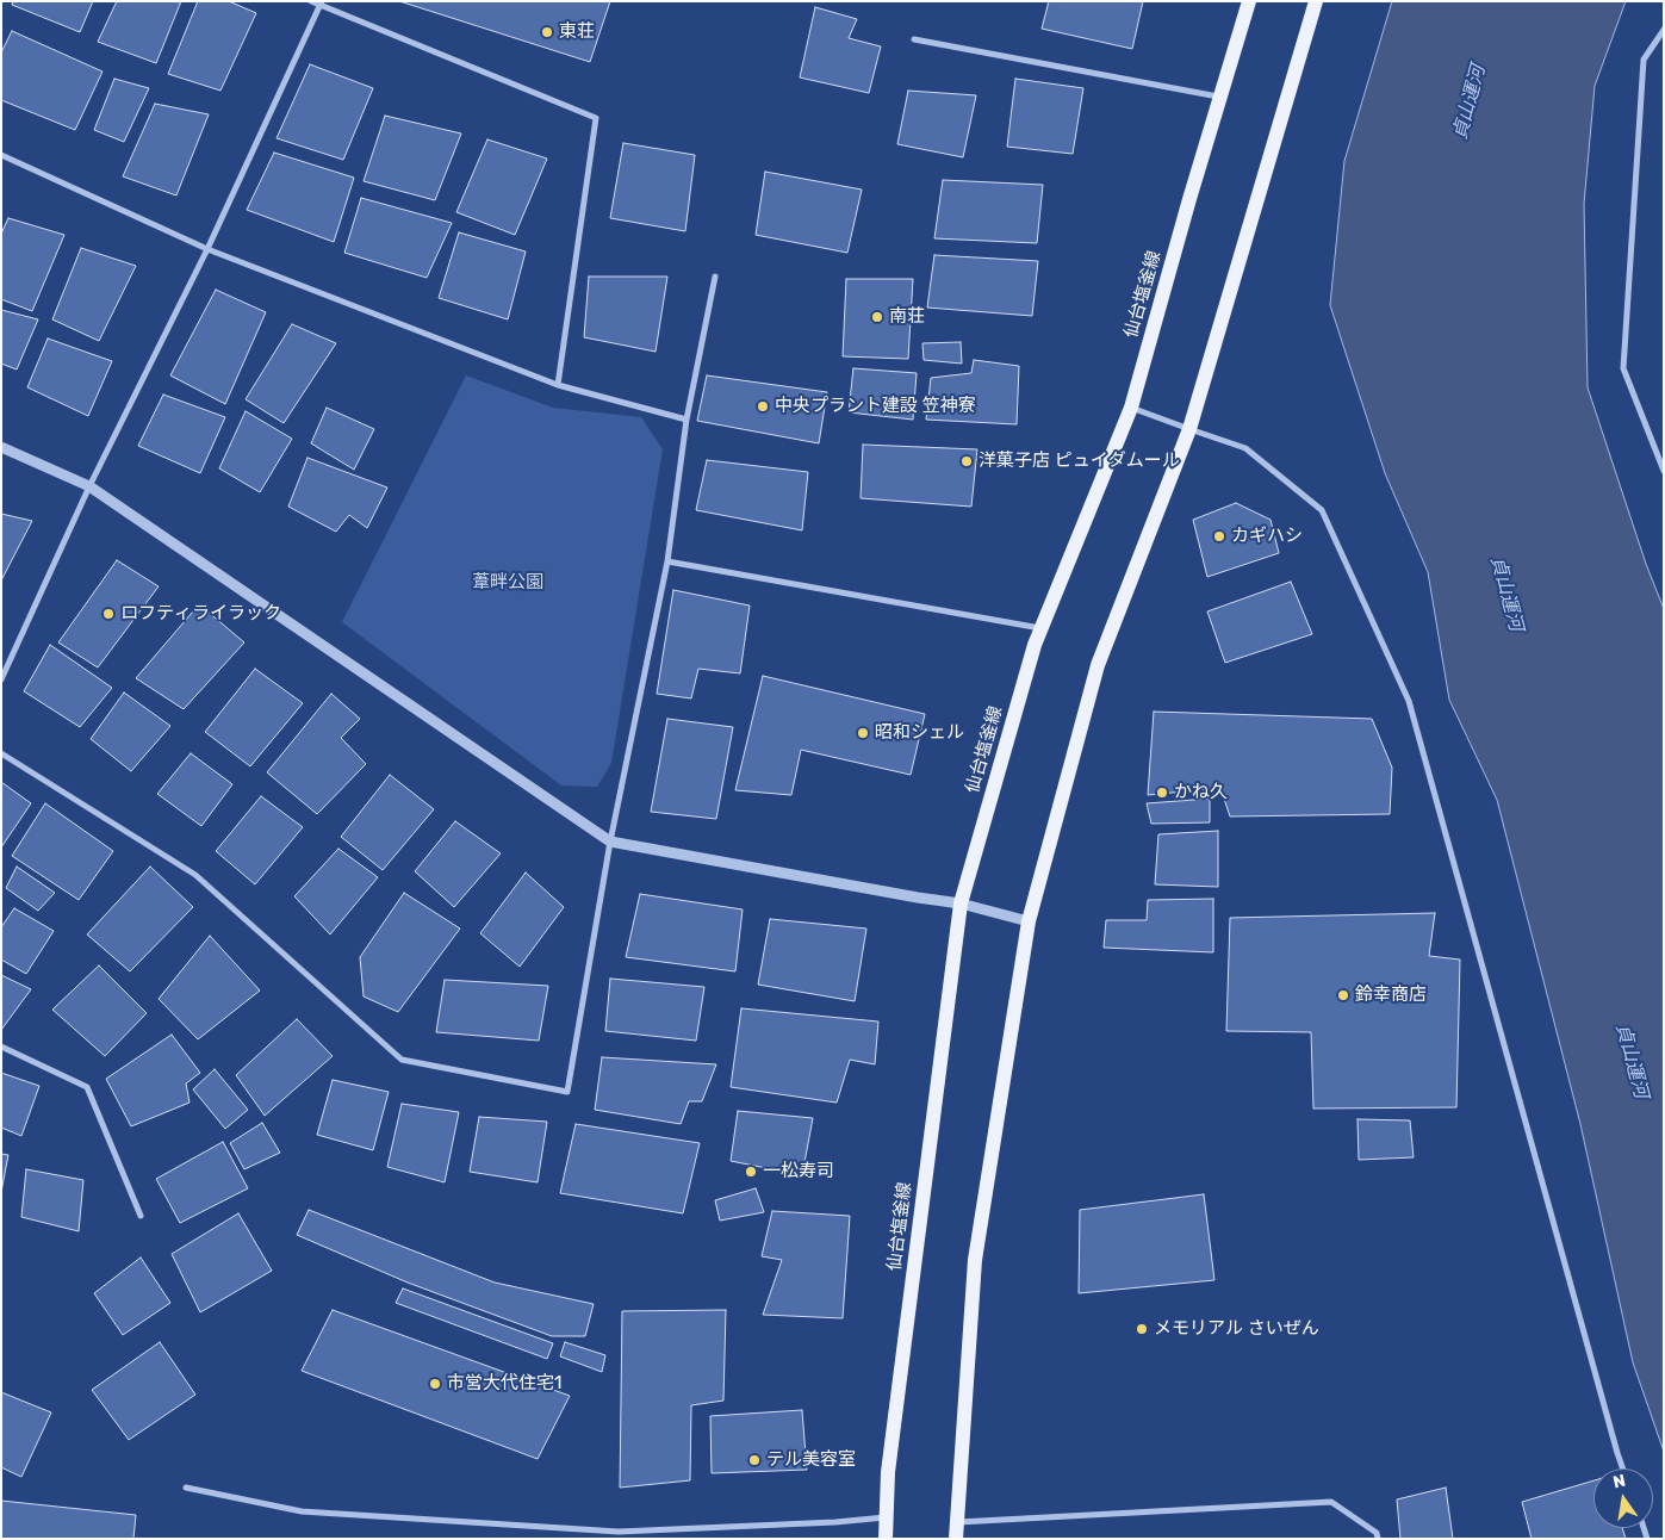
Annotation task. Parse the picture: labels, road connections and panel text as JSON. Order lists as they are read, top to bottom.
{
  "streets": {
    "main road": ["仙台塩釜線"]
  },
  "water": ["貞山運河"],
  "parks": ["葦畔公園"],
  "places": [
    "東荘",
    "南荘",
    "中央プラント建設 笠神寮",
    "洋菓子店 ピュイダムール",
    "カギハシ",
    "ロフティライラック",
    "昭和シェル",
    "かね久",
    "鈴幸商店",
    "一松寿司",
    "メモリアル さいぜん",
    "市営大代住宅1",
    "テル美容室"
  ],
  "north": "top"
}
